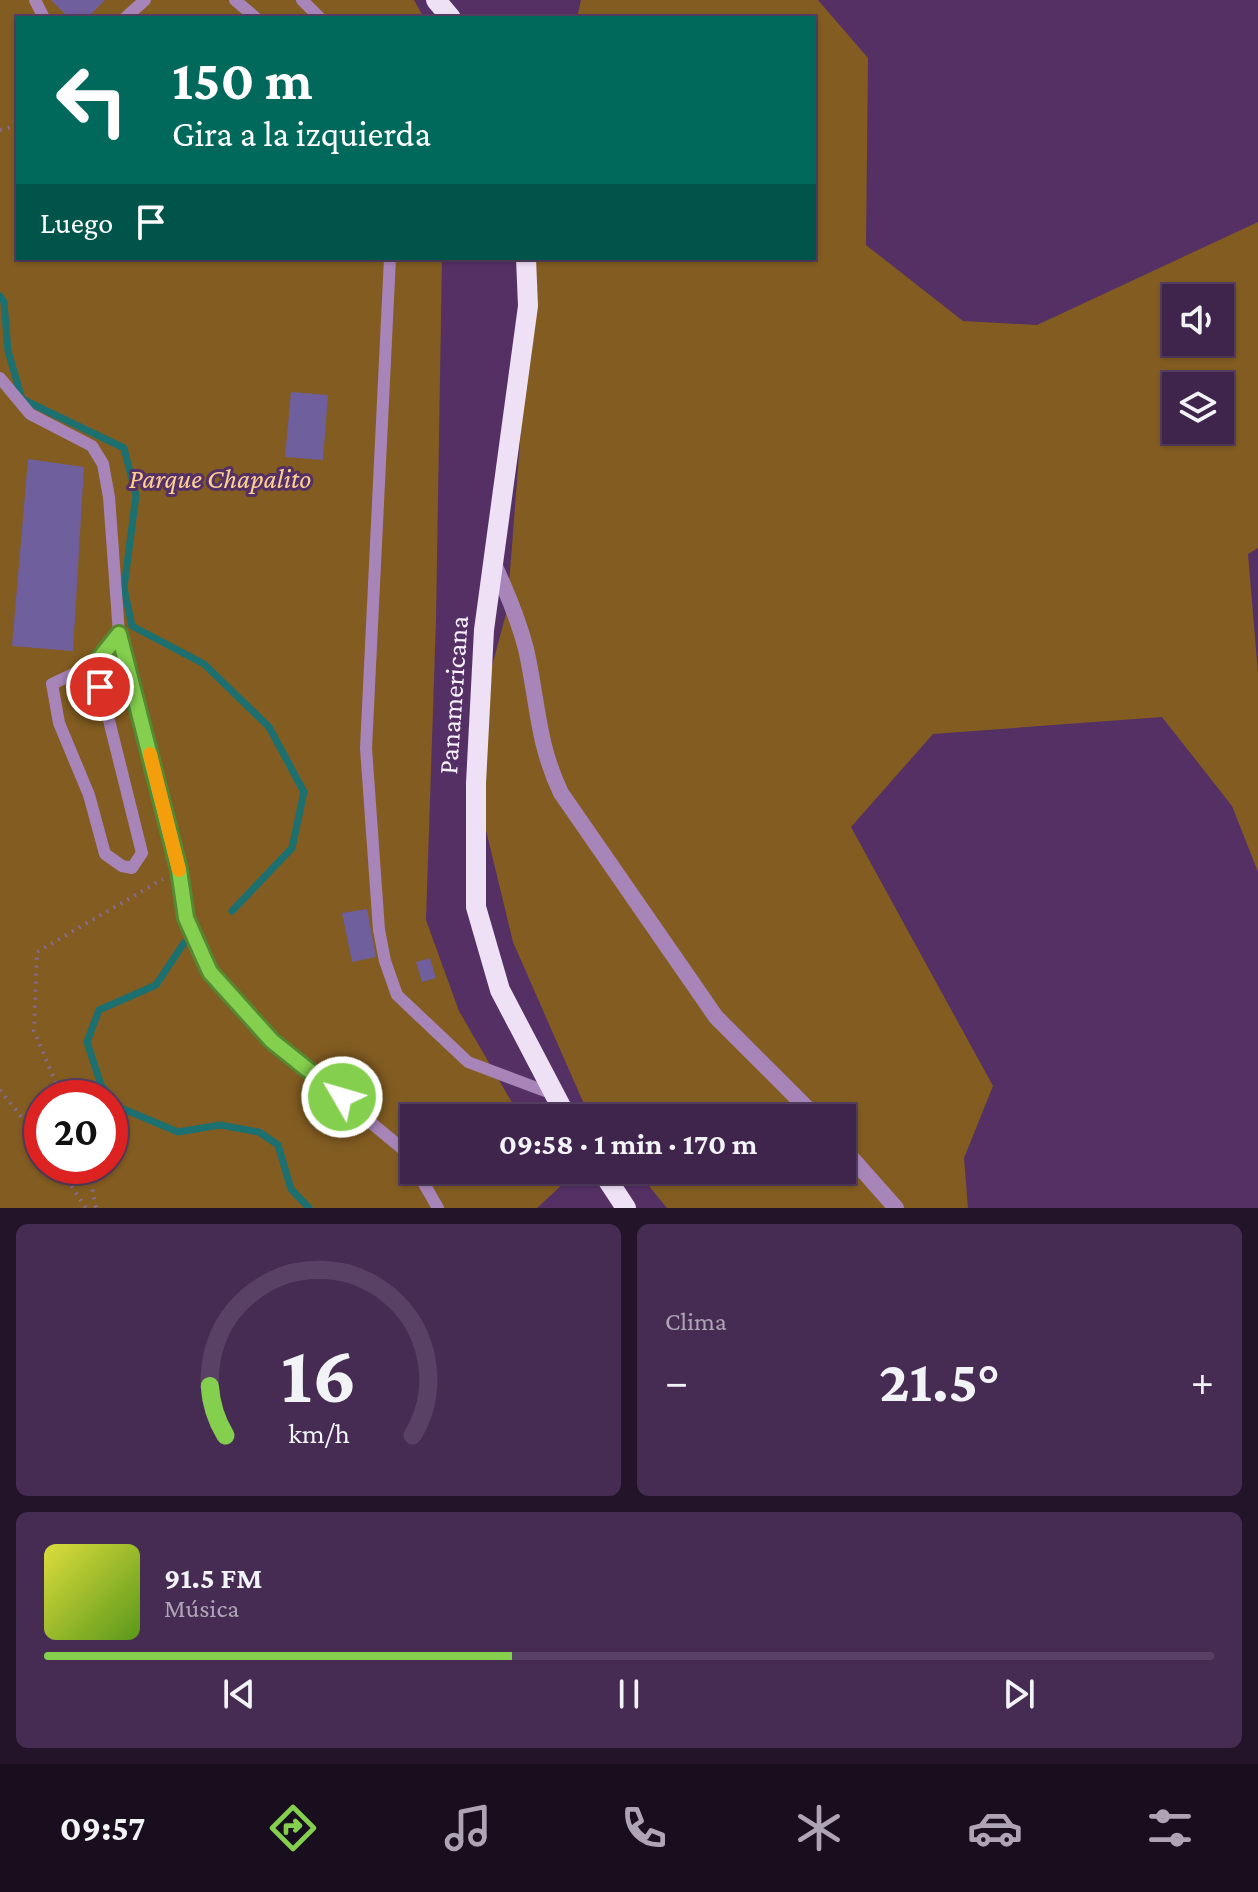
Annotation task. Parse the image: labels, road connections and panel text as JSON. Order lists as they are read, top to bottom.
{
  "streets": {
    "main road": ["Panamericana"]
  },
  "parks": ["Parque Chapalito"],
  "page": {
    "turn": ["150 m", "Gira a la izquierda"],
    "then": "Luego",
    "limit": "20",
    "trip": "09:58 · 1 min · 170 m",
    "tile": "Clima",
    "heat": ["−", "21.5°", "+"],
    "song": ["91.5 FM", "Música"],
    "tabs": "09:57",
    "gauge": ["16", "km/h"]
  }
}
